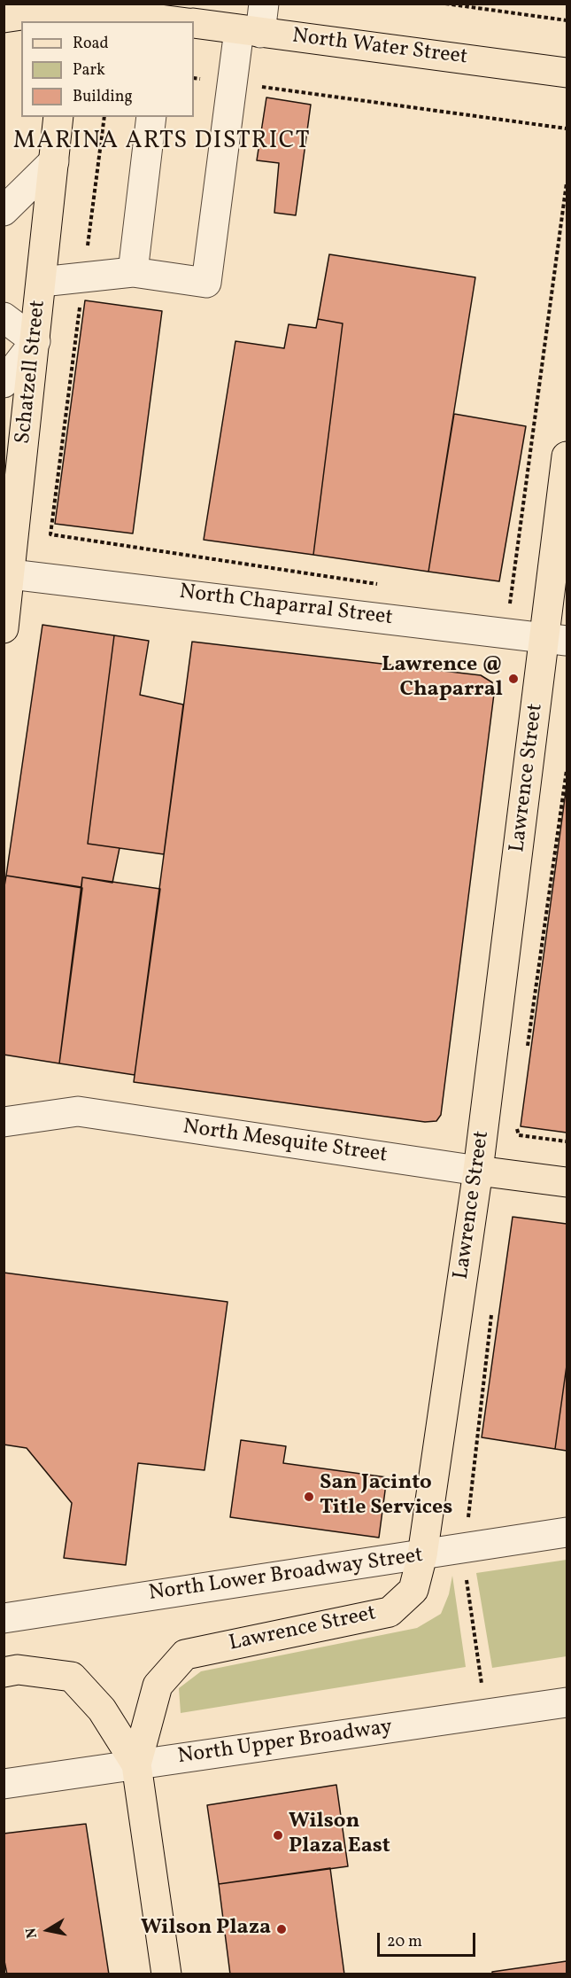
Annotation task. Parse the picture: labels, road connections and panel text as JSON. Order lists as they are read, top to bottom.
{
  "streets": {
    "main road": [
      "North Water Street",
      "Schatzell Street",
      "Lawrence Street",
      "North Mesquite Street"
    ],
    "street": ["North Chaparral Street", "North Lower Broadway Street", "North Upper Broadway"]
  },
  "crossings": [
    ["Schatzell Street", "North Chaparral Street"],
    ["North Chaparral Street", "Lawrence Street"],
    ["Lawrence Street", "North Mesquite Street"],
    ["Lawrence Street", "North Lower Broadway Street"],
    ["Lawrence Street", "North Upper Broadway"]
  ],
  "districts": ["MARINA ARTS DISTRICT"],
  "places": [
    "Lawrence @ Chaparral",
    "San Jacinto Title Services",
    "Wilson Plaza East",
    "Wilson Plaza"
  ],
  "legend": ["Road", "Park", "Building"],
  "scale_bar": "20 m",
  "north": "left"
}
